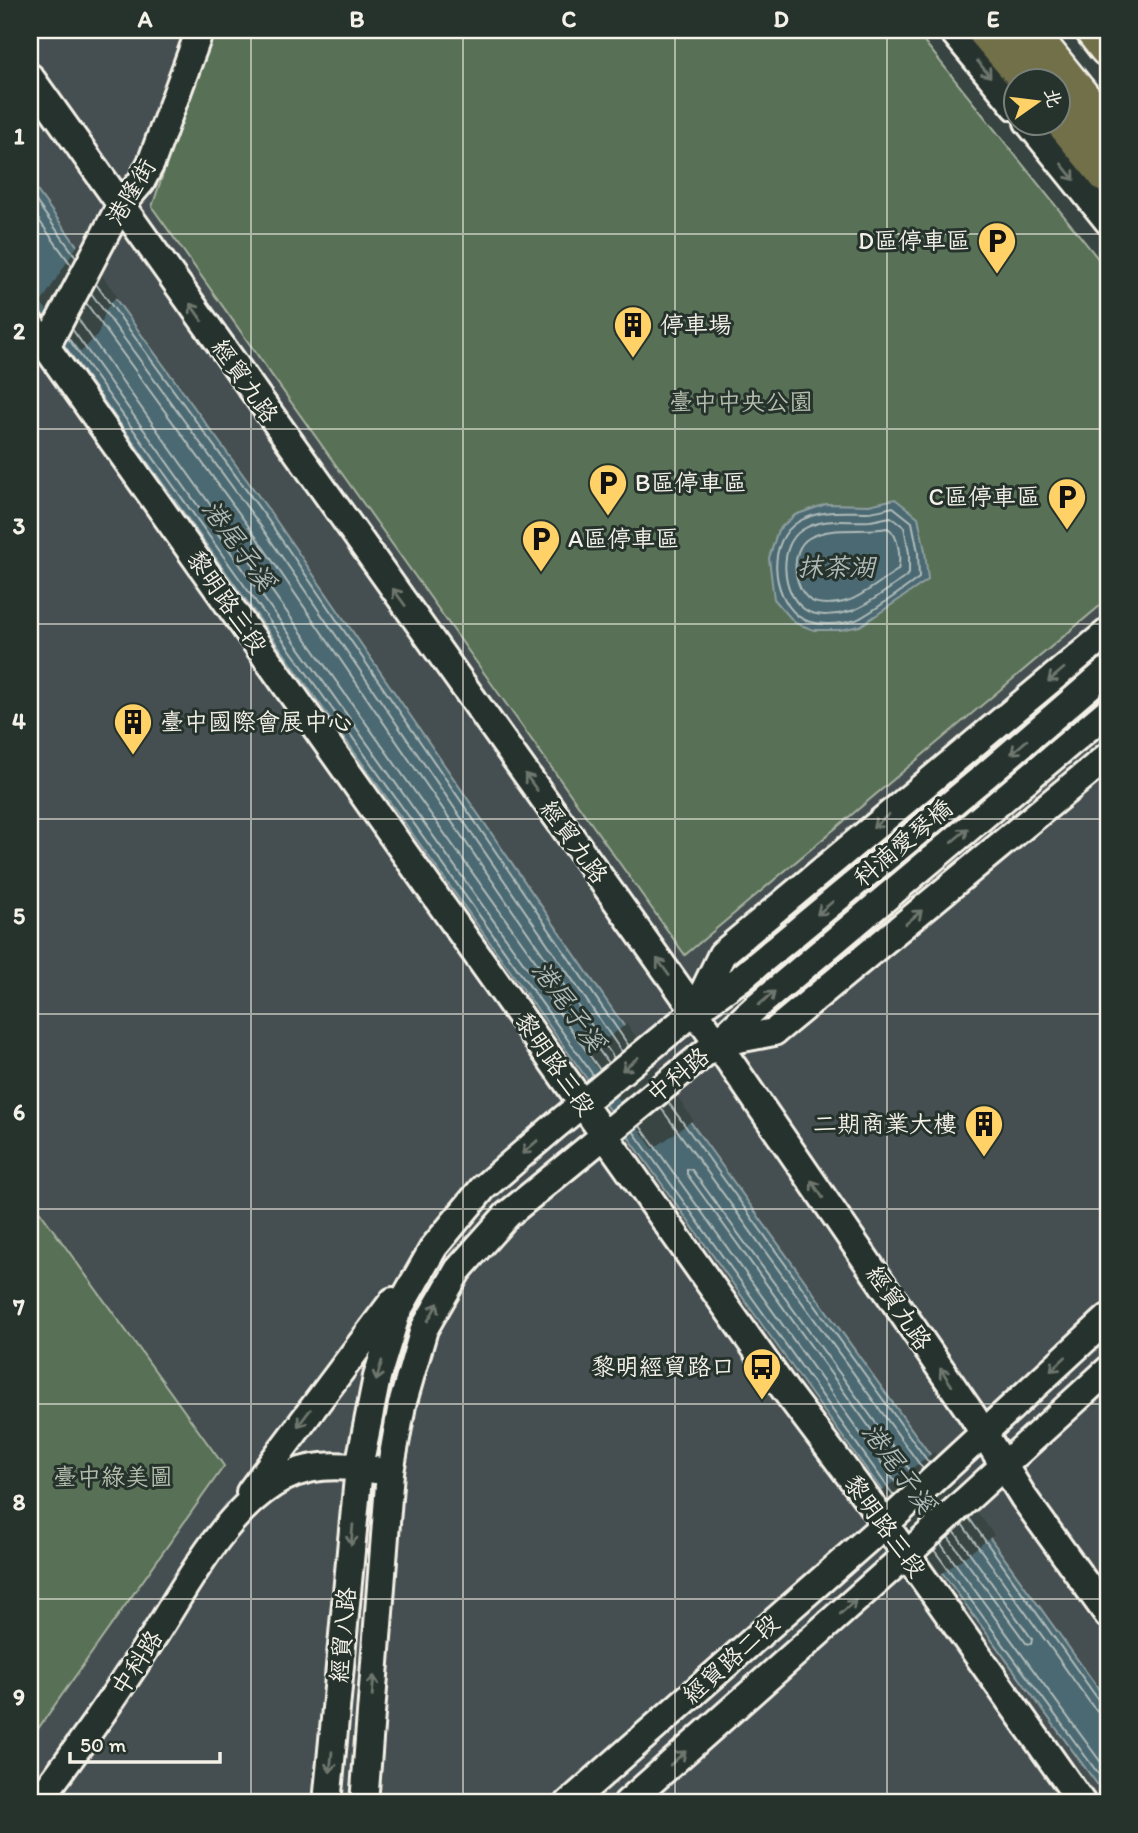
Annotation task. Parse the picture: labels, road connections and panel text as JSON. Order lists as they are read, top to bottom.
{
  "streets": {
    "street": [
      "港隆街",
      "經貿九路",
      "黎明路三段",
      "科湳愛琴橋",
      "中科路",
      "經貿八路",
      "經貿路二段"
    ]
  },
  "crossings": [
    ["港隆街", "經貿九路"],
    ["港隆街", "黎明路三段"],
    ["經貿九路", "科湳愛琴橋"],
    ["經貿九路", "中科路"],
    ["經貿九路", "經貿路二段"],
    ["黎明路三段", "中科路"],
    ["黎明路三段", "經貿路二段"],
    ["科湳愛琴橋", "中科路"],
    ["中科路", "經貿八路"]
  ],
  "one_way": ["經貿九路"],
  "water": ["港尾子溪", "抹茶湖"],
  "parks": ["臺中中央公園", "臺中綠美圖"],
  "places": {
    "parking": [
      "D區停車區",
      "B區停車區",
      "C區停車區",
      "A區停車區"
    ],
    "building": ["停車場", "臺中國際會展中心", "二期商業大樓"],
    "bus stop": ["黎明經貿路口"]
  },
  "scale_bar": "50 m",
  "north": "right",
  "grid": {
    "columns": [
      "A",
      "B",
      "C",
      "D",
      "E"
    ],
    "rows": [
      "1",
      "2",
      "3",
      "4",
      "5",
      "6",
      "7",
      "8",
      "9"
    ]
  }
}
